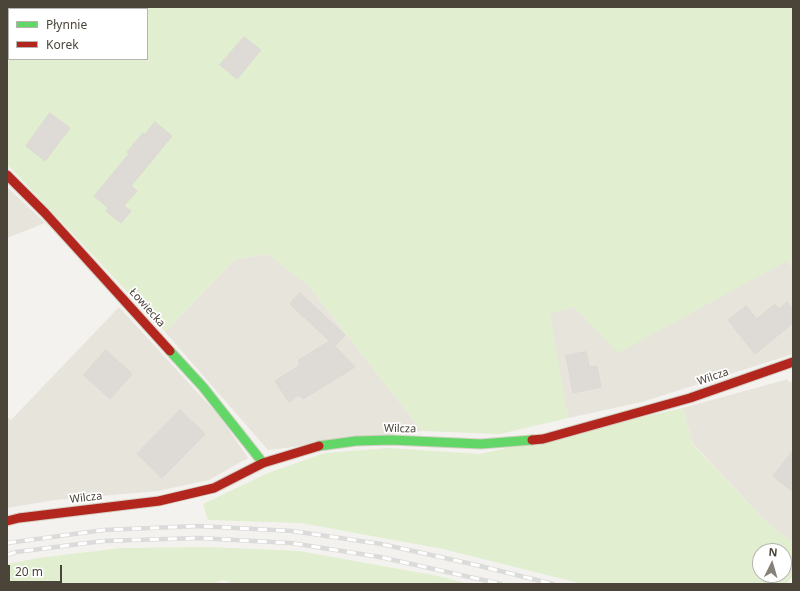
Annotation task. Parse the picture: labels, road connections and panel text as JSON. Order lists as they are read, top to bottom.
{
  "streets": {
    "street": ["Łowiecka", "Wilcza"]
  },
  "crossings": [
    ["Łowiecka", "Wilcza"]
  ],
  "legend": ["Płynnie", "Korek"],
  "scale_bar": "20 m",
  "north": "top"
}
